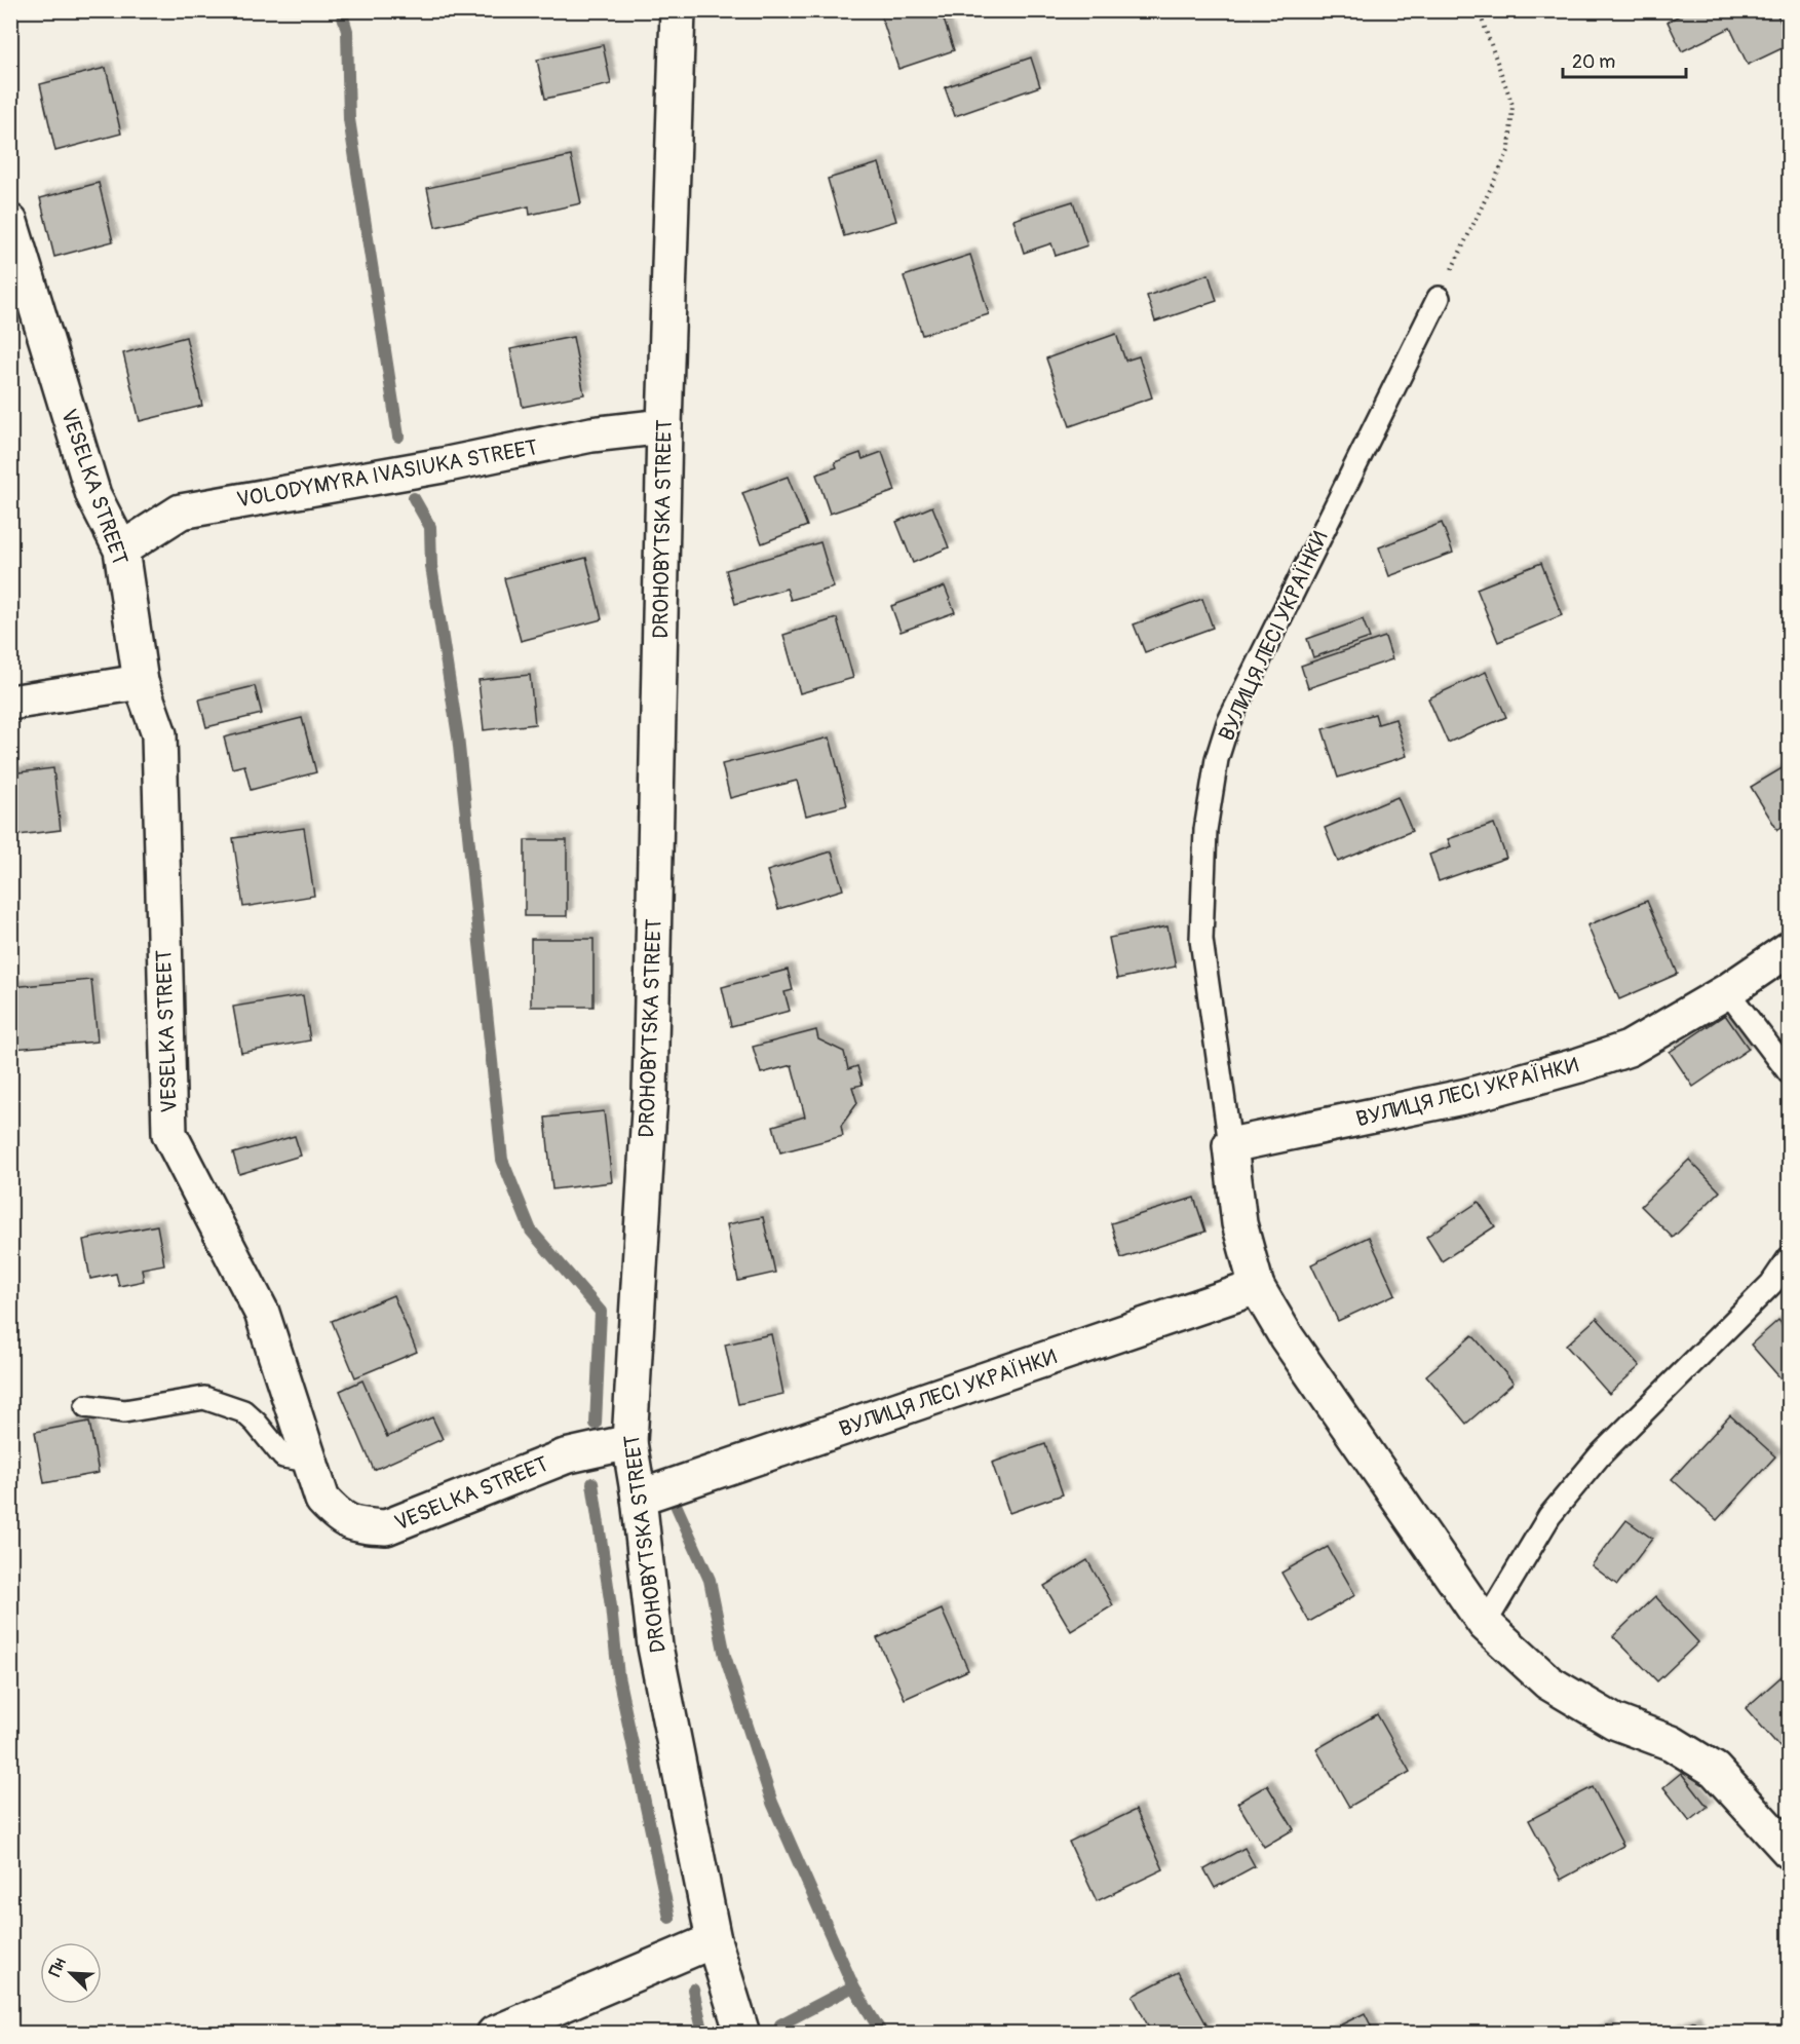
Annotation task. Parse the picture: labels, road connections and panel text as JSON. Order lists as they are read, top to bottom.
{
  "streets": {
    "street": [
      "VOLODYMYRA IVASIUKA STREET",
      "VESELKA STREET",
      "DROHOBYTSKA STREET",
      "ВУЛИЦЯ ЛЕСІ УКРАЇНКИ"
    ]
  },
  "crossings": [
    ["VOLODYMYRA IVASIUKA STREET", "VESELKA STREET"],
    ["VOLODYMYRA IVASIUKA STREET", "DROHOBYTSKA STREET"],
    ["VESELKA STREET", "DROHOBYTSKA STREET"],
    ["DROHOBYTSKA STREET", "ВУЛИЦЯ ЛЕСІ УКРАЇНКИ"]
  ],
  "scale_bar": "20 m",
  "north": "top left"
}
